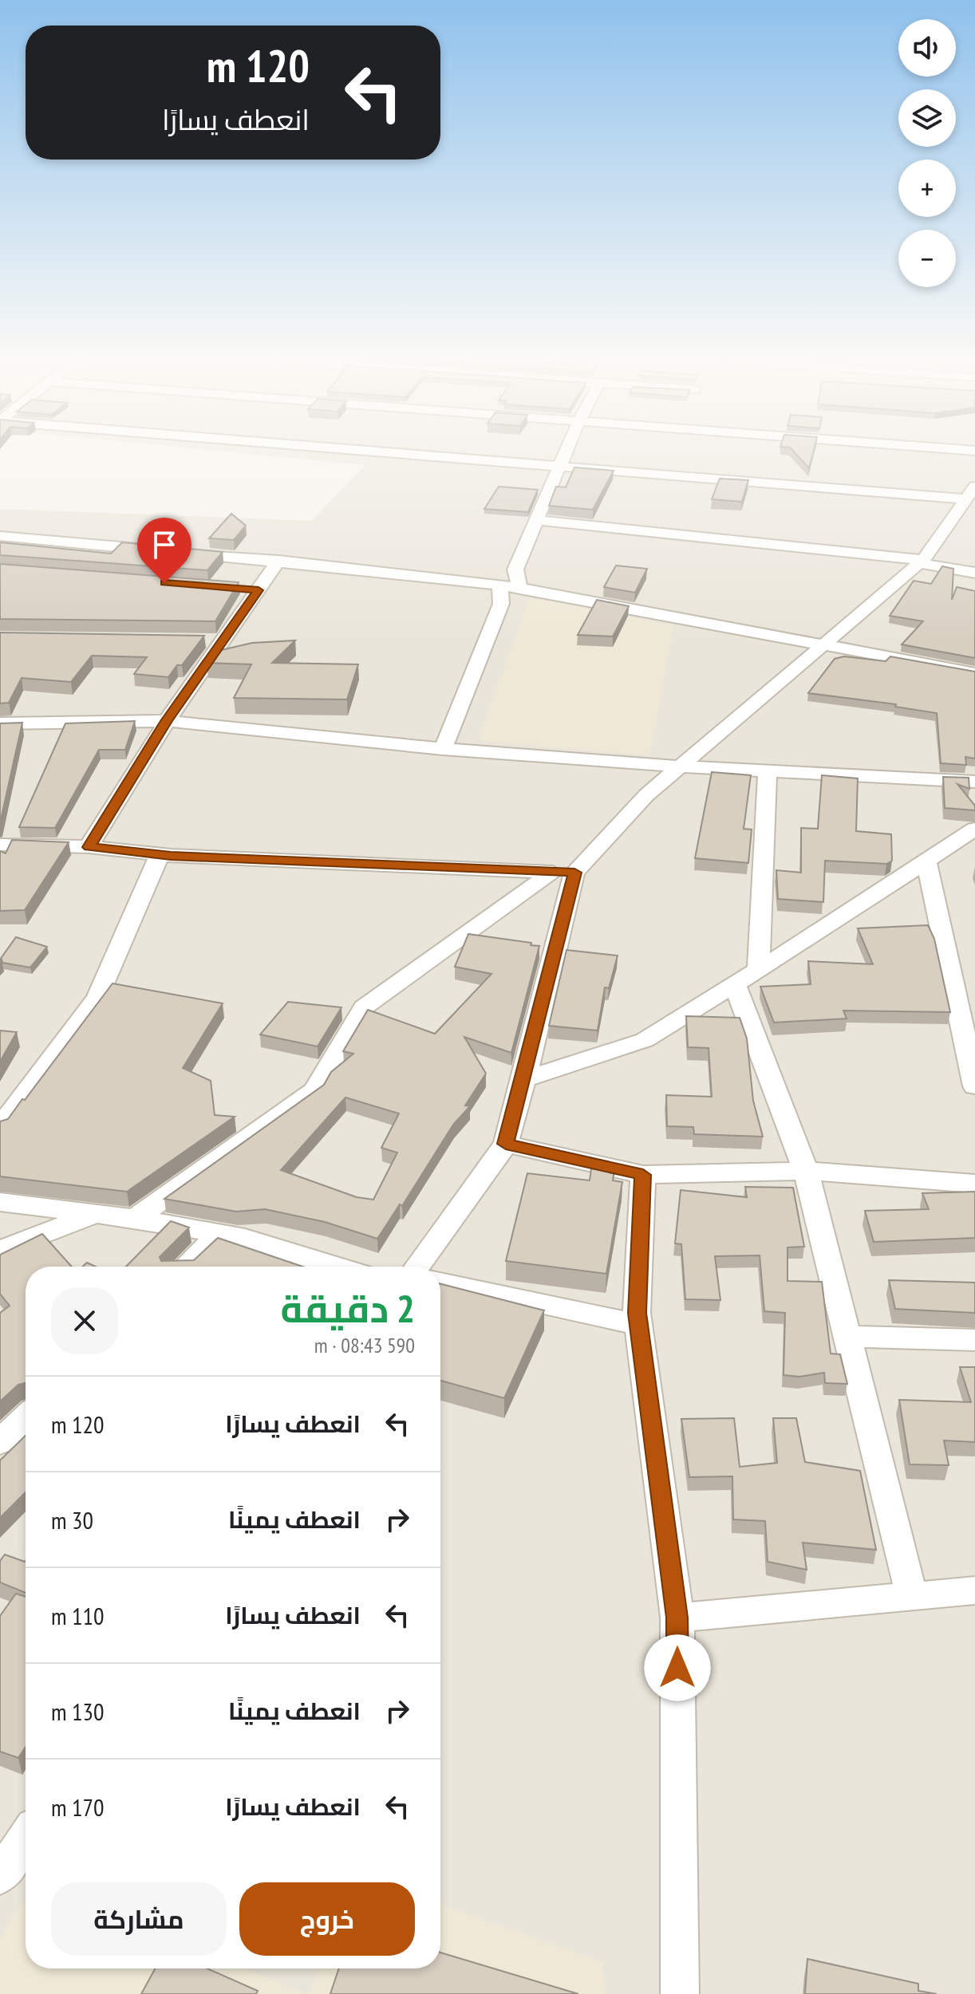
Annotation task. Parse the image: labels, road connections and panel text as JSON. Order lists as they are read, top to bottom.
{
  "page": {
    "map_buttons": ["+", "−"],
    "turn": ["120 m", "انعطف يسارًا"],
    "heading": ["2 دقيقة", "590 m · 08:43"],
    "list": [
      {
        "name": "انعطف يسارًا",
        "value": "120 m"
      },
      {
        "name": "انعطف يمينًا",
        "value": "30 m"
      },
      {
        "name": "انعطف يسارًا",
        "value": "110 m"
      },
      {
        "name": "انعطف يمينًا",
        "value": "130 m"
      },
      {
        "name": "انعطف يسارًا",
        "value": "170 m"
      }
    ],
    "buttons": ["خروج", "مشاركة"]
  }
}
